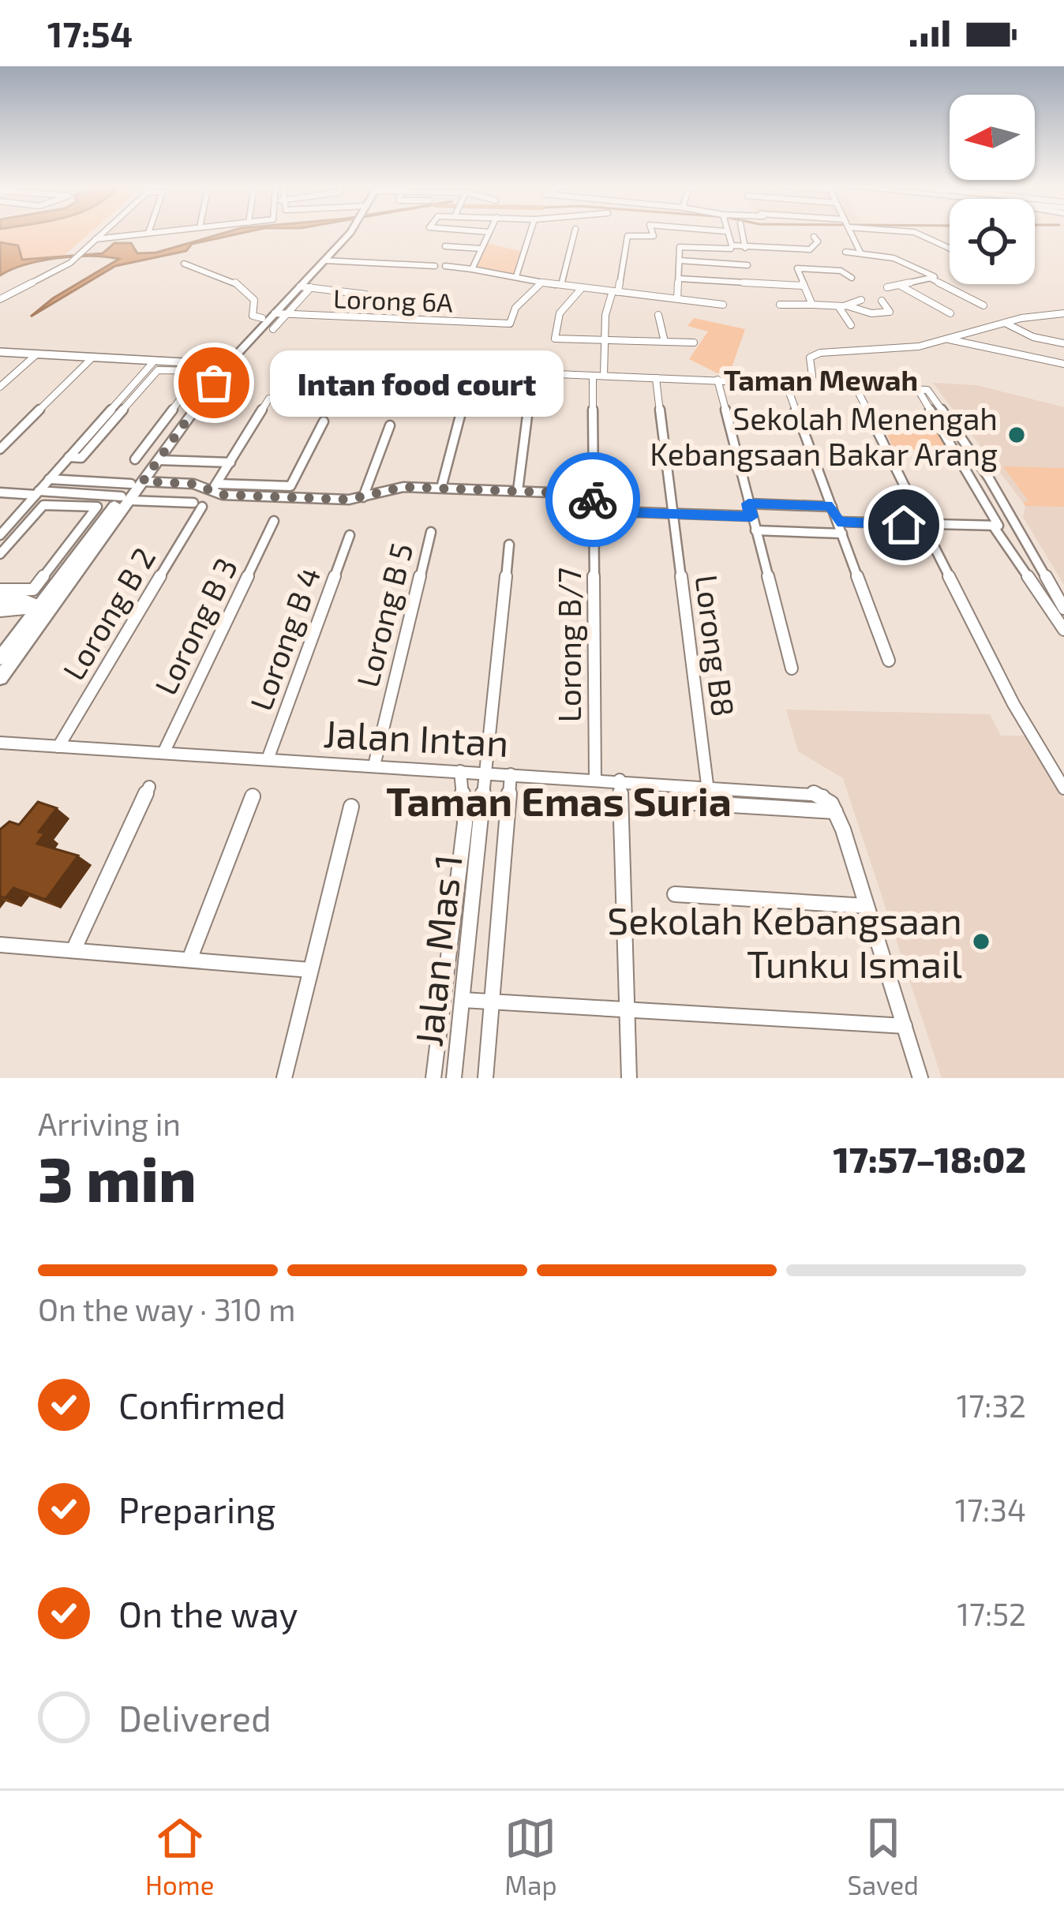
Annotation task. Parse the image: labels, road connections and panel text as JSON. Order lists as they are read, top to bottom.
{
  "streets": {
    "street": [
      "Lorong 6A",
      "Lorong B 2",
      "Lorong B 5",
      "Lorong B 3",
      "Lorong B 4",
      "Lorong B/7",
      "Lorong B8",
      "Jalan Intan",
      "Jalan Mas 1"
    ]
  },
  "crossings": [
    ["Lorong B 2", "Jalan Intan"],
    ["Lorong B 5", "Jalan Intan"],
    ["Lorong B 3", "Jalan Intan"],
    ["Lorong B 4", "Jalan Intan"],
    ["Lorong B/7", "Jalan Intan"],
    ["Lorong B8", "Jalan Intan"],
    ["Jalan Intan", "Jalan Mas 1"]
  ],
  "districts": ["Taman Mewah", "Taman Emas Suria"],
  "places": ["Intan food court", "Sekolah Menengah Kebangsaan Bakar Arang", "Sekolah Kebangsaan Tunku Ismail"],
  "north": "left",
  "page": {
    "status": "17:54",
    "bubble": "Intan food court",
    "heading": ["3 min", "Arriving in", "17:57–18:02"],
    "bar": "On the way · 310 m",
    "list": [
      ["Confirmed", "17:32"],
      ["Preparing", "17:34"],
      ["On the way", "17:52"],
      "Delivered"
    ],
    "tabs": ["Home", "Map", "Saved"]
  }
}
